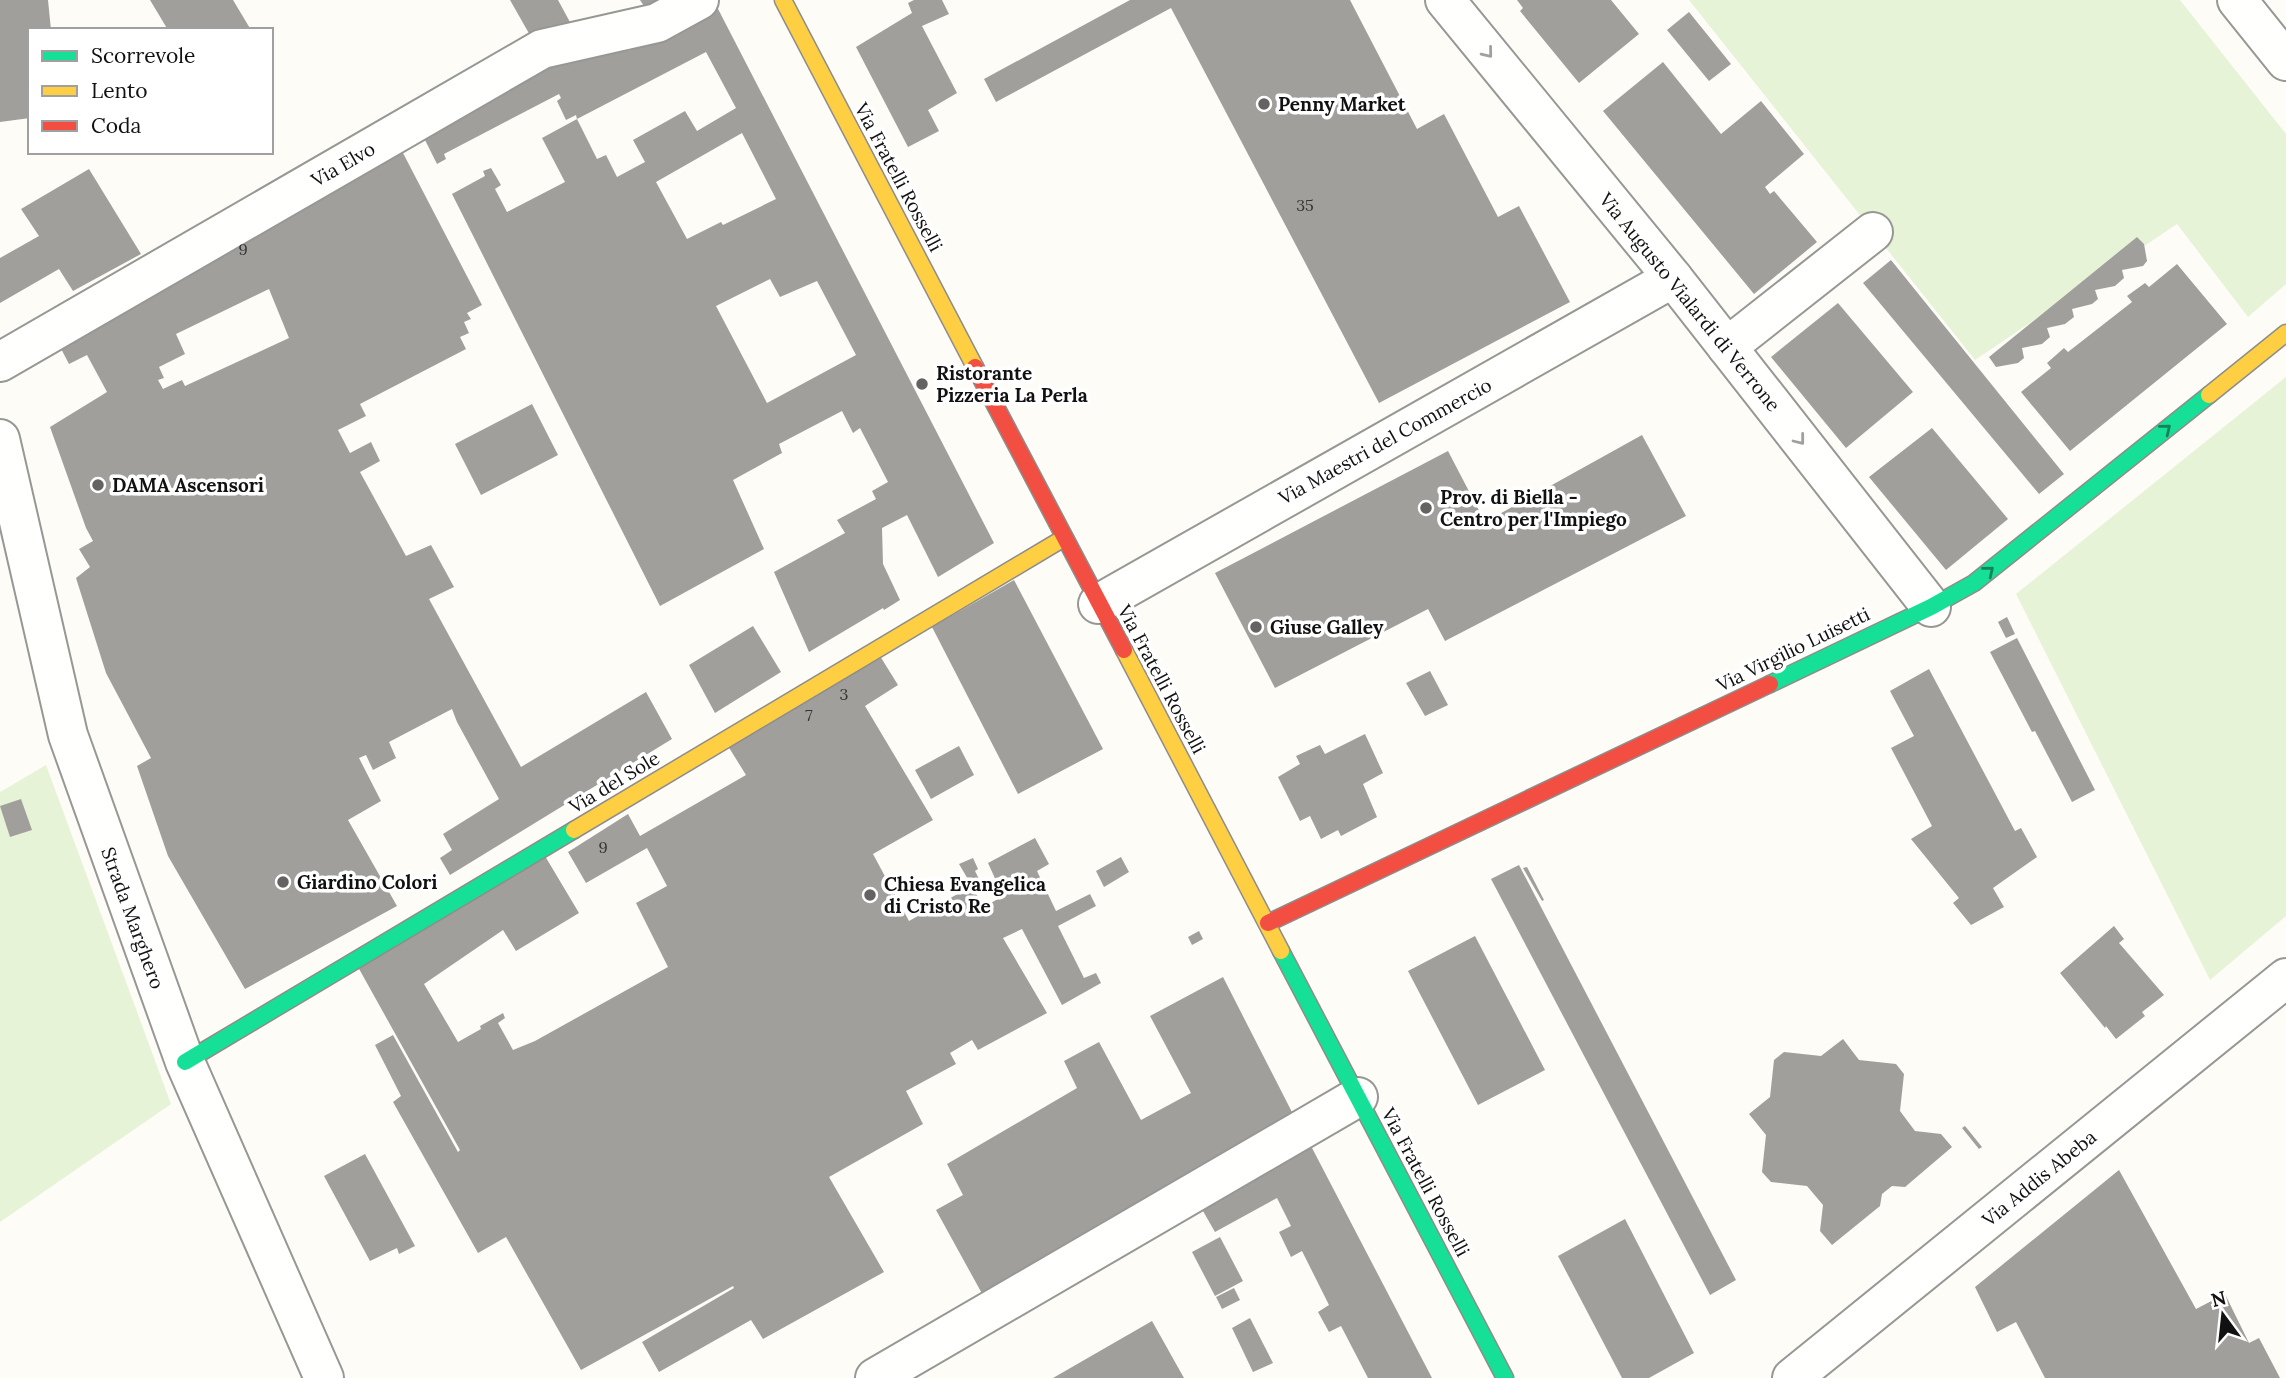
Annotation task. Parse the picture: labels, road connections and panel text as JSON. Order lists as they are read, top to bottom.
{
  "streets": {
    "street": [
      "Via Elvo",
      "Via Fratelli Rosselli",
      "Via Augusto Vialardi di Verrone",
      "Via Maestri del Commercio",
      "Via Virgilio Luisetti",
      "Via del Sole",
      "Strada Marghero",
      "Via Addis Abeba"
    ]
  },
  "crossings": [
    ["Via Fratelli Rosselli", "Via Maestri del Commercio"],
    ["Via Fratelli Rosselli", "Via Virgilio Luisetti"],
    ["Via Fratelli Rosselli", "Via del Sole"],
    ["Via Augusto Vialardi di Verrone", "Via Maestri del Commercio"],
    ["Via Augusto Vialardi di Verrone", "Via Virgilio Luisetti"],
    ["Via del Sole", "Strada Marghero"]
  ],
  "one_way": ["Via Augusto Vialardi di Verrone", "Via Virgilio Luisetti"],
  "places": [
    "Penny Market",
    "Ristorante Pizzeria La Perla",
    "DAMA Ascensori",
    "Prov. di Biella - Centro per l'Impiego",
    "Giuse Galley",
    "Giardino Colori",
    "Chiesa Evangelica di Cristo Re"
  ],
  "house_numbers": [
    "35",
    "9",
    "3",
    "7",
    "9"
  ],
  "legend": ["Scorrevole", "Lento", "Coda"],
  "north": "top"
}
